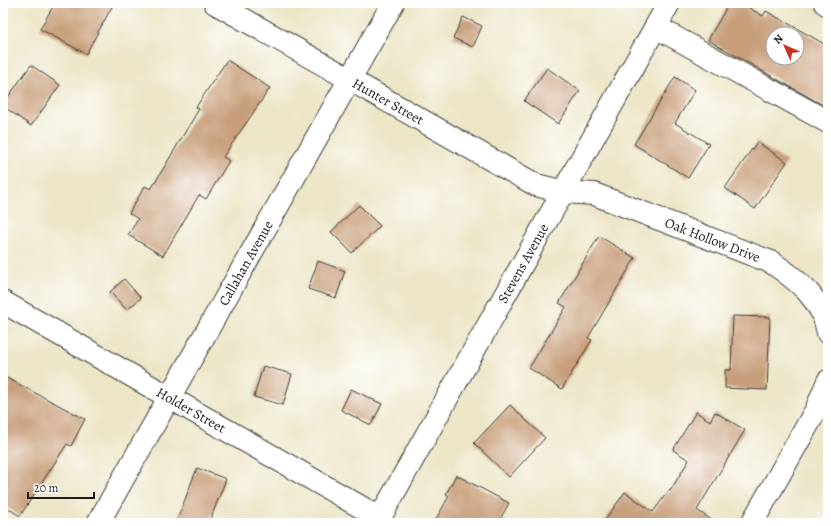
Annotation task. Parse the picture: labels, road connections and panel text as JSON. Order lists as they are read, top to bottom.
{
  "streets": {
    "street": [
      "Hunter Street",
      "Oak Hollow Drive",
      "Callahan Avenue",
      "Stevens Avenue",
      "Holder Street"
    ]
  },
  "crossings": [
    ["Hunter Street", "Oak Hollow Drive"],
    ["Hunter Street", "Callahan Avenue"],
    ["Hunter Street", "Stevens Avenue"],
    ["Oak Hollow Drive", "Stevens Avenue"],
    ["Callahan Avenue", "Holder Street"],
    ["Stevens Avenue", "Holder Street"]
  ],
  "scale_bar": "20 m",
  "north": "top left"
}
